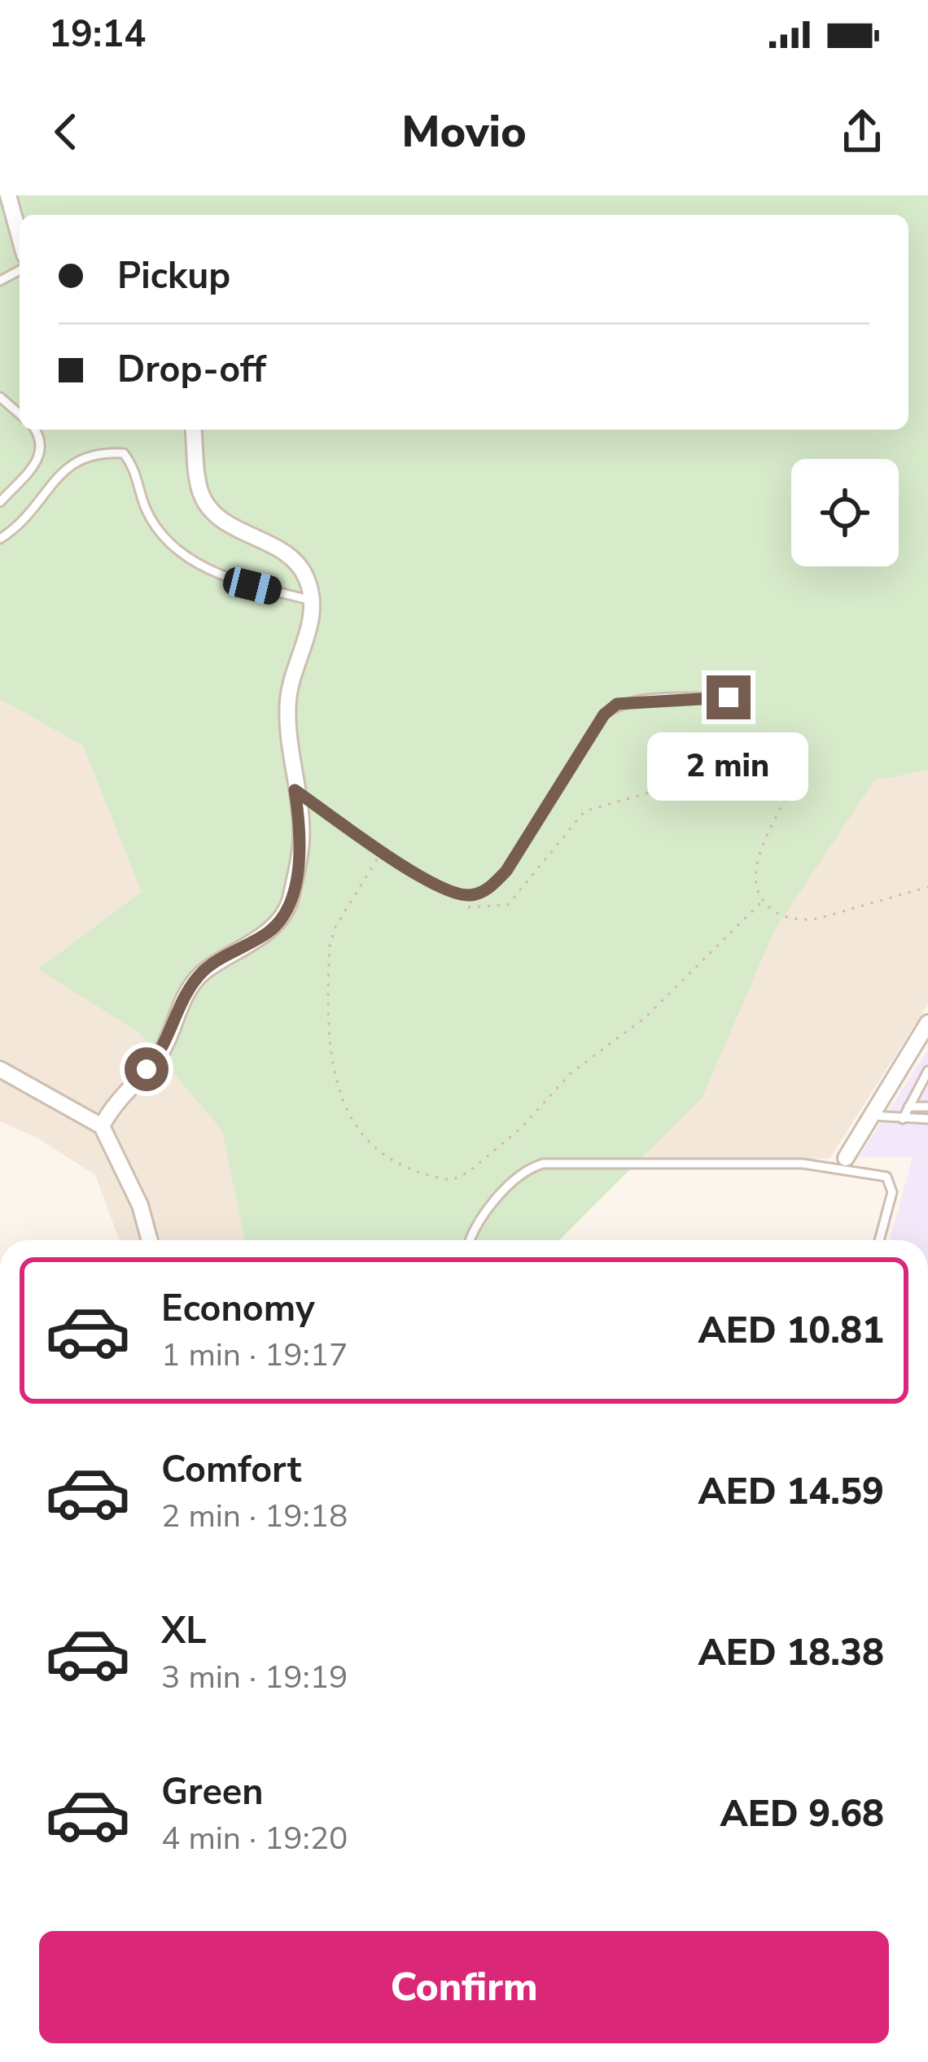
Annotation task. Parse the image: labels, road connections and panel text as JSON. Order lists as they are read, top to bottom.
{
  "page": {
    "status": "19:14",
    "header": "Movio",
    "banner": ["Pickup", "Drop-off"],
    "bubble": "2 min",
    "list": [
      {
        "name": "Economy",
        "note": "1 min · 19:17",
        "value": "AED 10.81"
      },
      {
        "name": "Comfort",
        "note": "2 min · 19:18",
        "value": "AED 14.59"
      },
      {
        "name": "XL",
        "note": "3 min · 19:19",
        "value": "AED 18.38"
      },
      {
        "name": "Green",
        "note": "4 min · 19:20",
        "value": "AED 9.68"
      }
    ],
    "buttons": "Confirm"
  }
}
